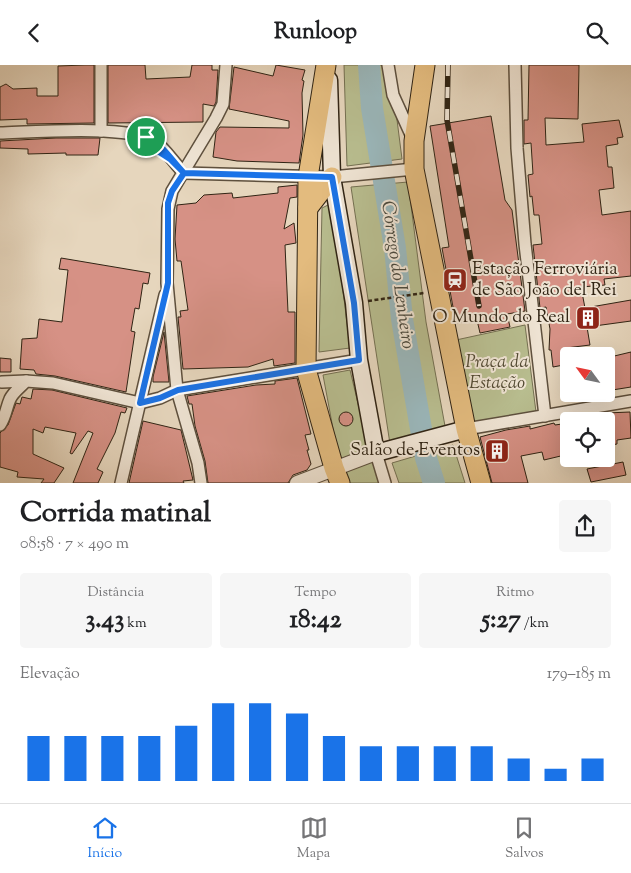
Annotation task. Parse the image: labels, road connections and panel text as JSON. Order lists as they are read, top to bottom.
{
  "water": ["Córrego do Lenheiro"],
  "parks": ["Praça da Estação"],
  "places": {
    "station": ["Estação Ferroviária de São João del Rei"],
    "building": ["O Mundo do Real", "Salão de Eventos"]
  },
  "north": "top left",
  "page": {
    "header": "Runloop",
    "heading": ["Corrida matinal", "08:58 · 7 × 490 m"],
    "stats": [
      ["Distância", "3.43 km"],
      ["Tempo", "18:42"],
      ["Ritmo", "5:27 /km"]
    ],
    "chart": ["Elevação", "179–185 m"],
    "tabs": ["Início", "Mapa", "Salvos"]
  }
}
